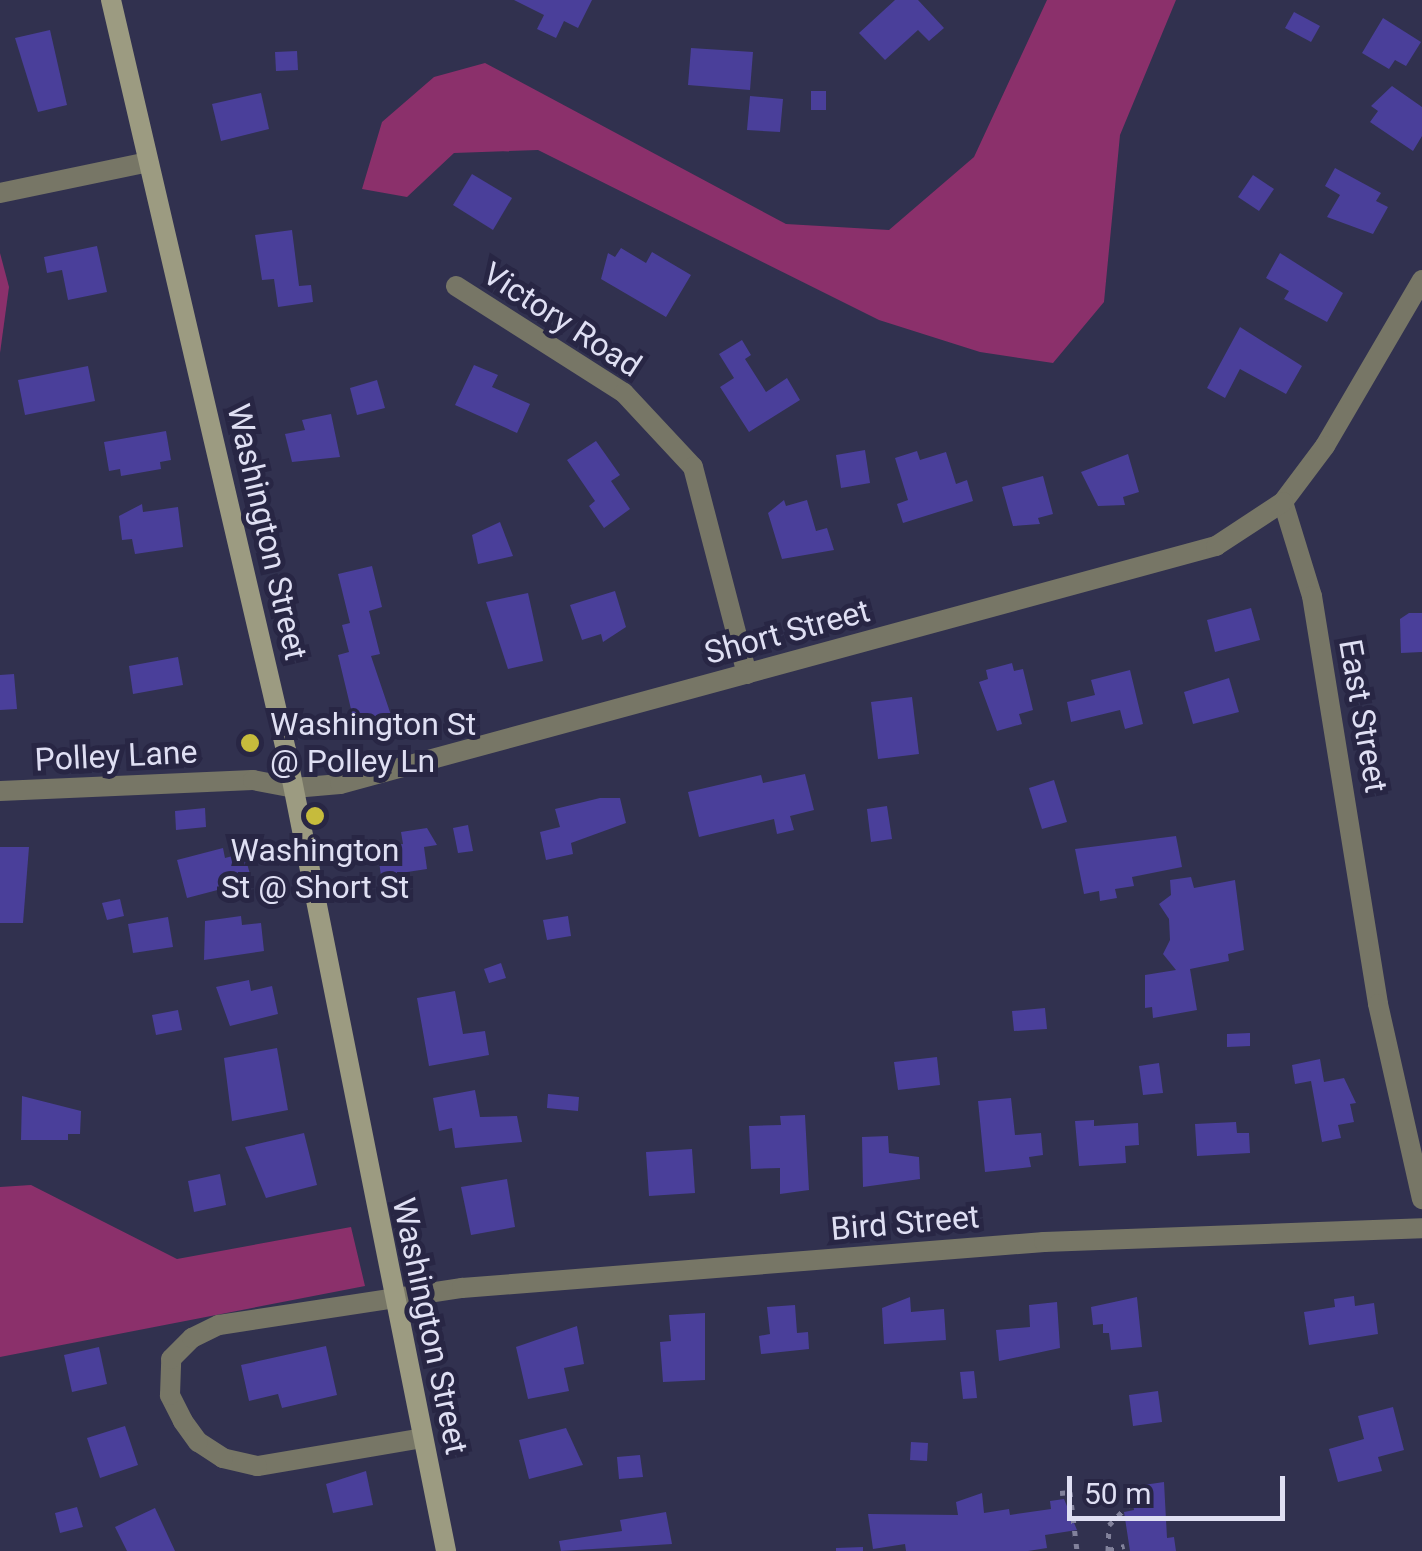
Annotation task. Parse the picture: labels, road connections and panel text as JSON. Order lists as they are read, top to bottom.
{
  "streets": {
    "main road": ["Washington Street"],
    "street": [
      "Victory Road",
      "Short Street",
      "East Street",
      "Polley Lane",
      "Bird Street"
    ]
  },
  "crossings": [
    ["Victory Road", "Short Street"],
    ["Washington Street", "Short Street"],
    ["Washington Street", "Polley Lane"],
    ["Washington Street", "Bird Street"],
    ["Short Street", "East Street"],
    ["Short Street", "Polley Lane"]
  ],
  "places": ["Washington St @ Polley Ln", "Washington St @ Short St"],
  "scale_bar": "50 m"
}
